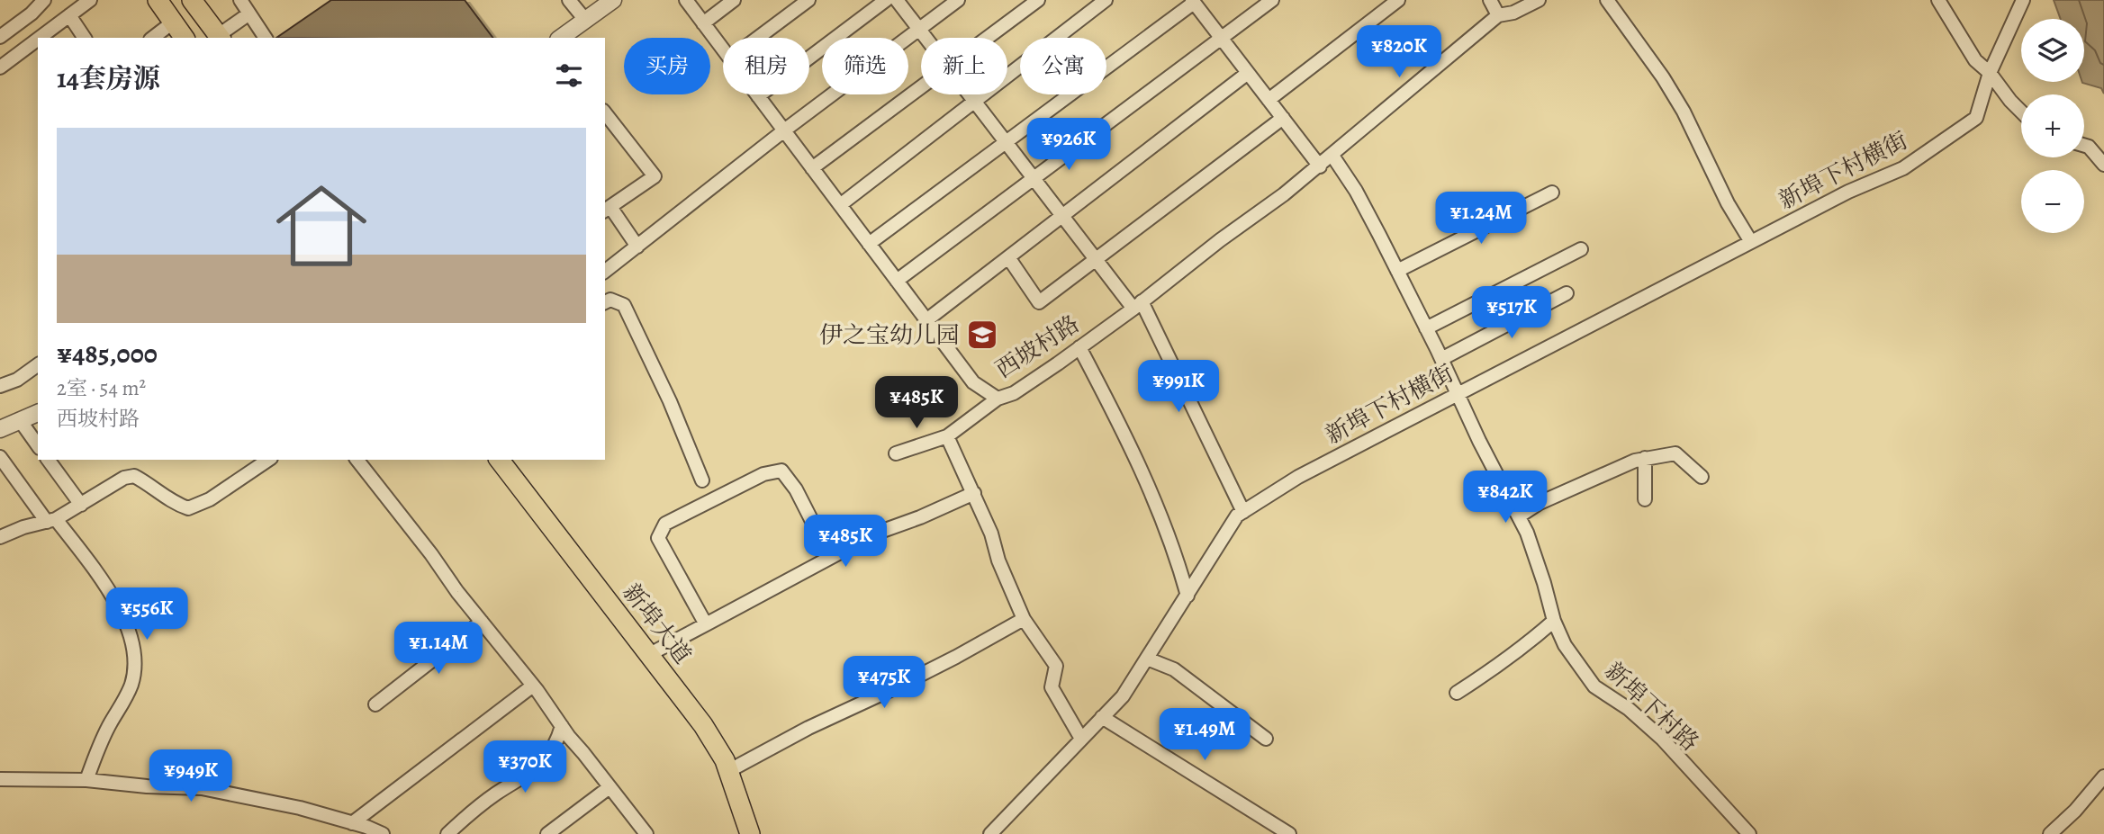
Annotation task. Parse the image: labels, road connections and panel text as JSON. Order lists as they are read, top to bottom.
{
  "streets": {
    "main road": ["新埠大道"],
    "street": ["新埠下村横街", "西坡村路", "新埠下村路"]
  },
  "crossings": [
    ["新埠下村横街", "新埠下村路"],
    ["西坡村路", "新埠下村路"]
  ],
  "places": {
    "school or university": ["伊之宝幼儿园"]
  },
  "page": {
    "map_buttons": ["+", "−"],
    "price": [
      "¥820K",
      "¥926K",
      "¥1.24M",
      "¥517K",
      "¥991K",
      "¥485K",
      "¥842K",
      "¥485K",
      "¥556K",
      "¥1.14M",
      "¥475K",
      "¥1.49M",
      "¥370K",
      "¥949K"
    ],
    "chip": [
      "买房",
      "租房",
      "筛选",
      "新上",
      "公寓"
    ],
    "heading": "14套房源",
    "list": [
      {
        "name": "¥485,000",
        "note": "2室 · 54 m² · 西坡村路"
      }
    ]
  }
}
